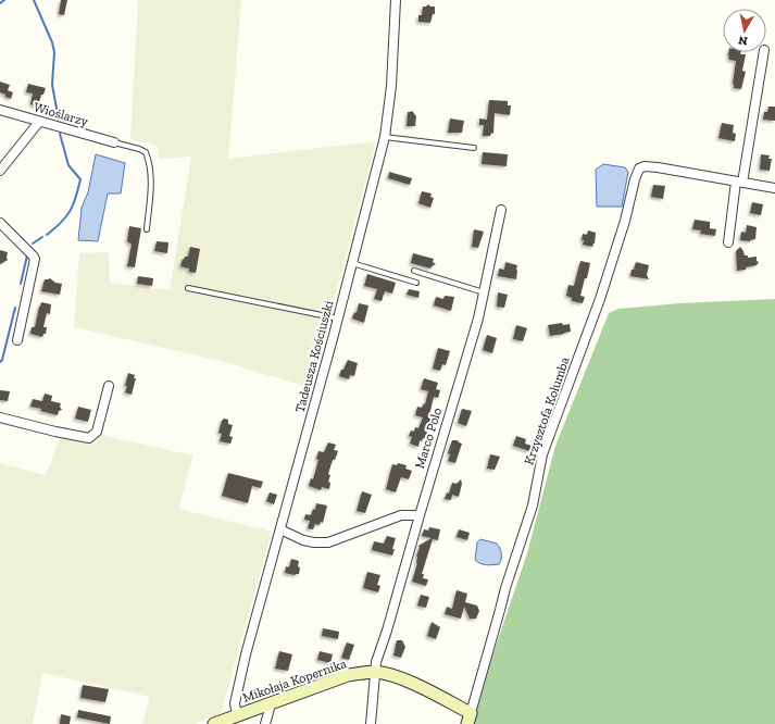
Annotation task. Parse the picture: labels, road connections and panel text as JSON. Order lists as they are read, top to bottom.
{
  "streets": {
    "street": [
      "Wioślarzy",
      "Tadeusza Kościuszki",
      "Krzysztofa Kolumba",
      "Marco Polo",
      "Mikołaja Kopernika"
    ]
  },
  "crossings": [
    ["Tadeusza Kościuszki", "Mikołaja Kopernika"],
    ["Krzysztofa Kolumba", "Mikołaja Kopernika"],
    ["Marco Polo", "Mikołaja Kopernika"]
  ],
  "north": "bottom"
}
